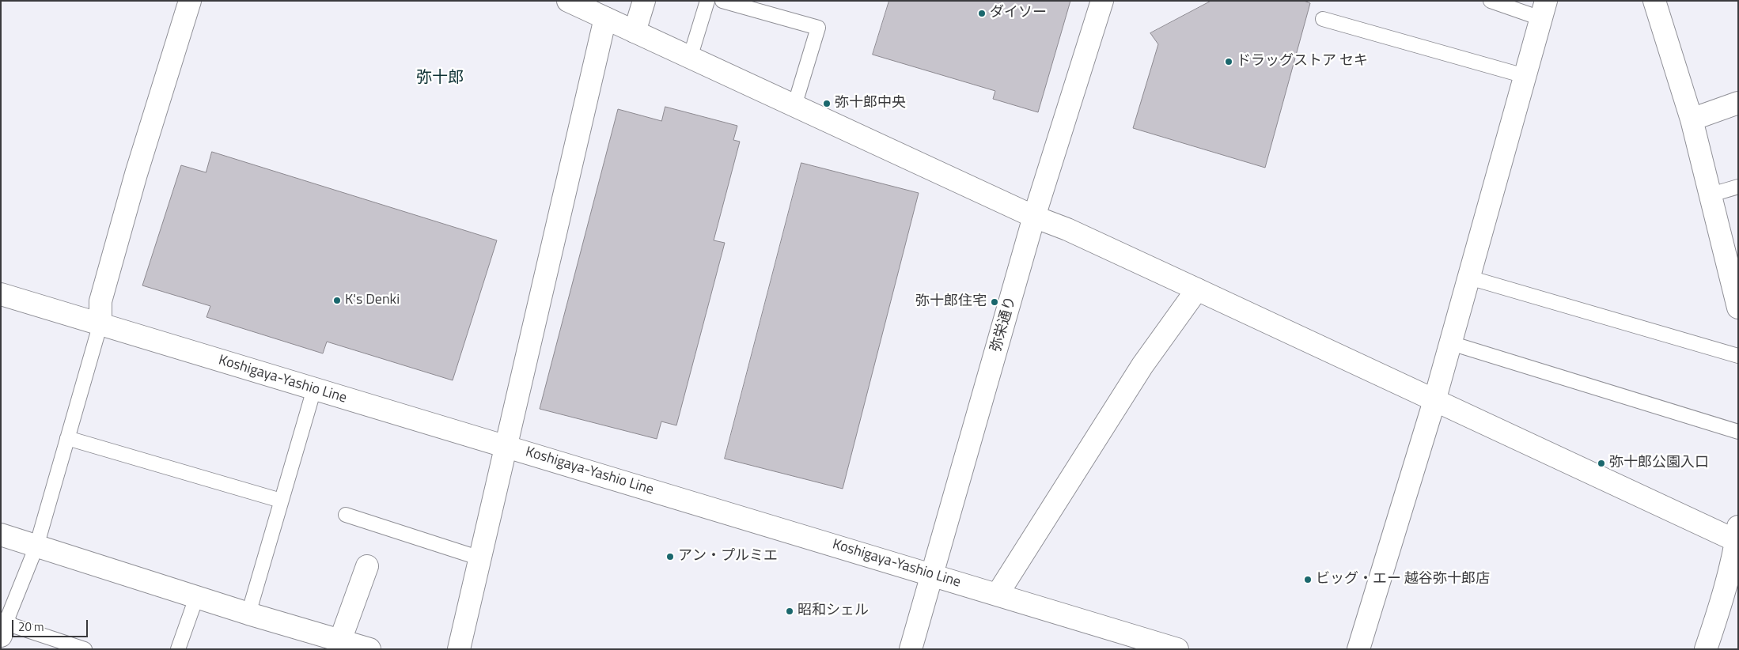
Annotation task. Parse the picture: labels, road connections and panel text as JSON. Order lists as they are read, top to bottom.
{
  "streets": {
    "street": ["弥栄通り", "Koshigaya-Yashio Line"]
  },
  "crossings": [
    ["弥栄通り", "Koshigaya-Yashio Line"]
  ],
  "districts": ["弥十郎"],
  "places": [
    "ダイソー",
    "ドラッグストア セキ",
    "弥十郎中央",
    "K's Denki",
    "弥十郎住宅",
    "弥十郎公園入口",
    "アン・プルミエ",
    "ビッグ・エー 越谷弥十郎店",
    "昭和シェル"
  ],
  "scale_bar": "20 m"
}
